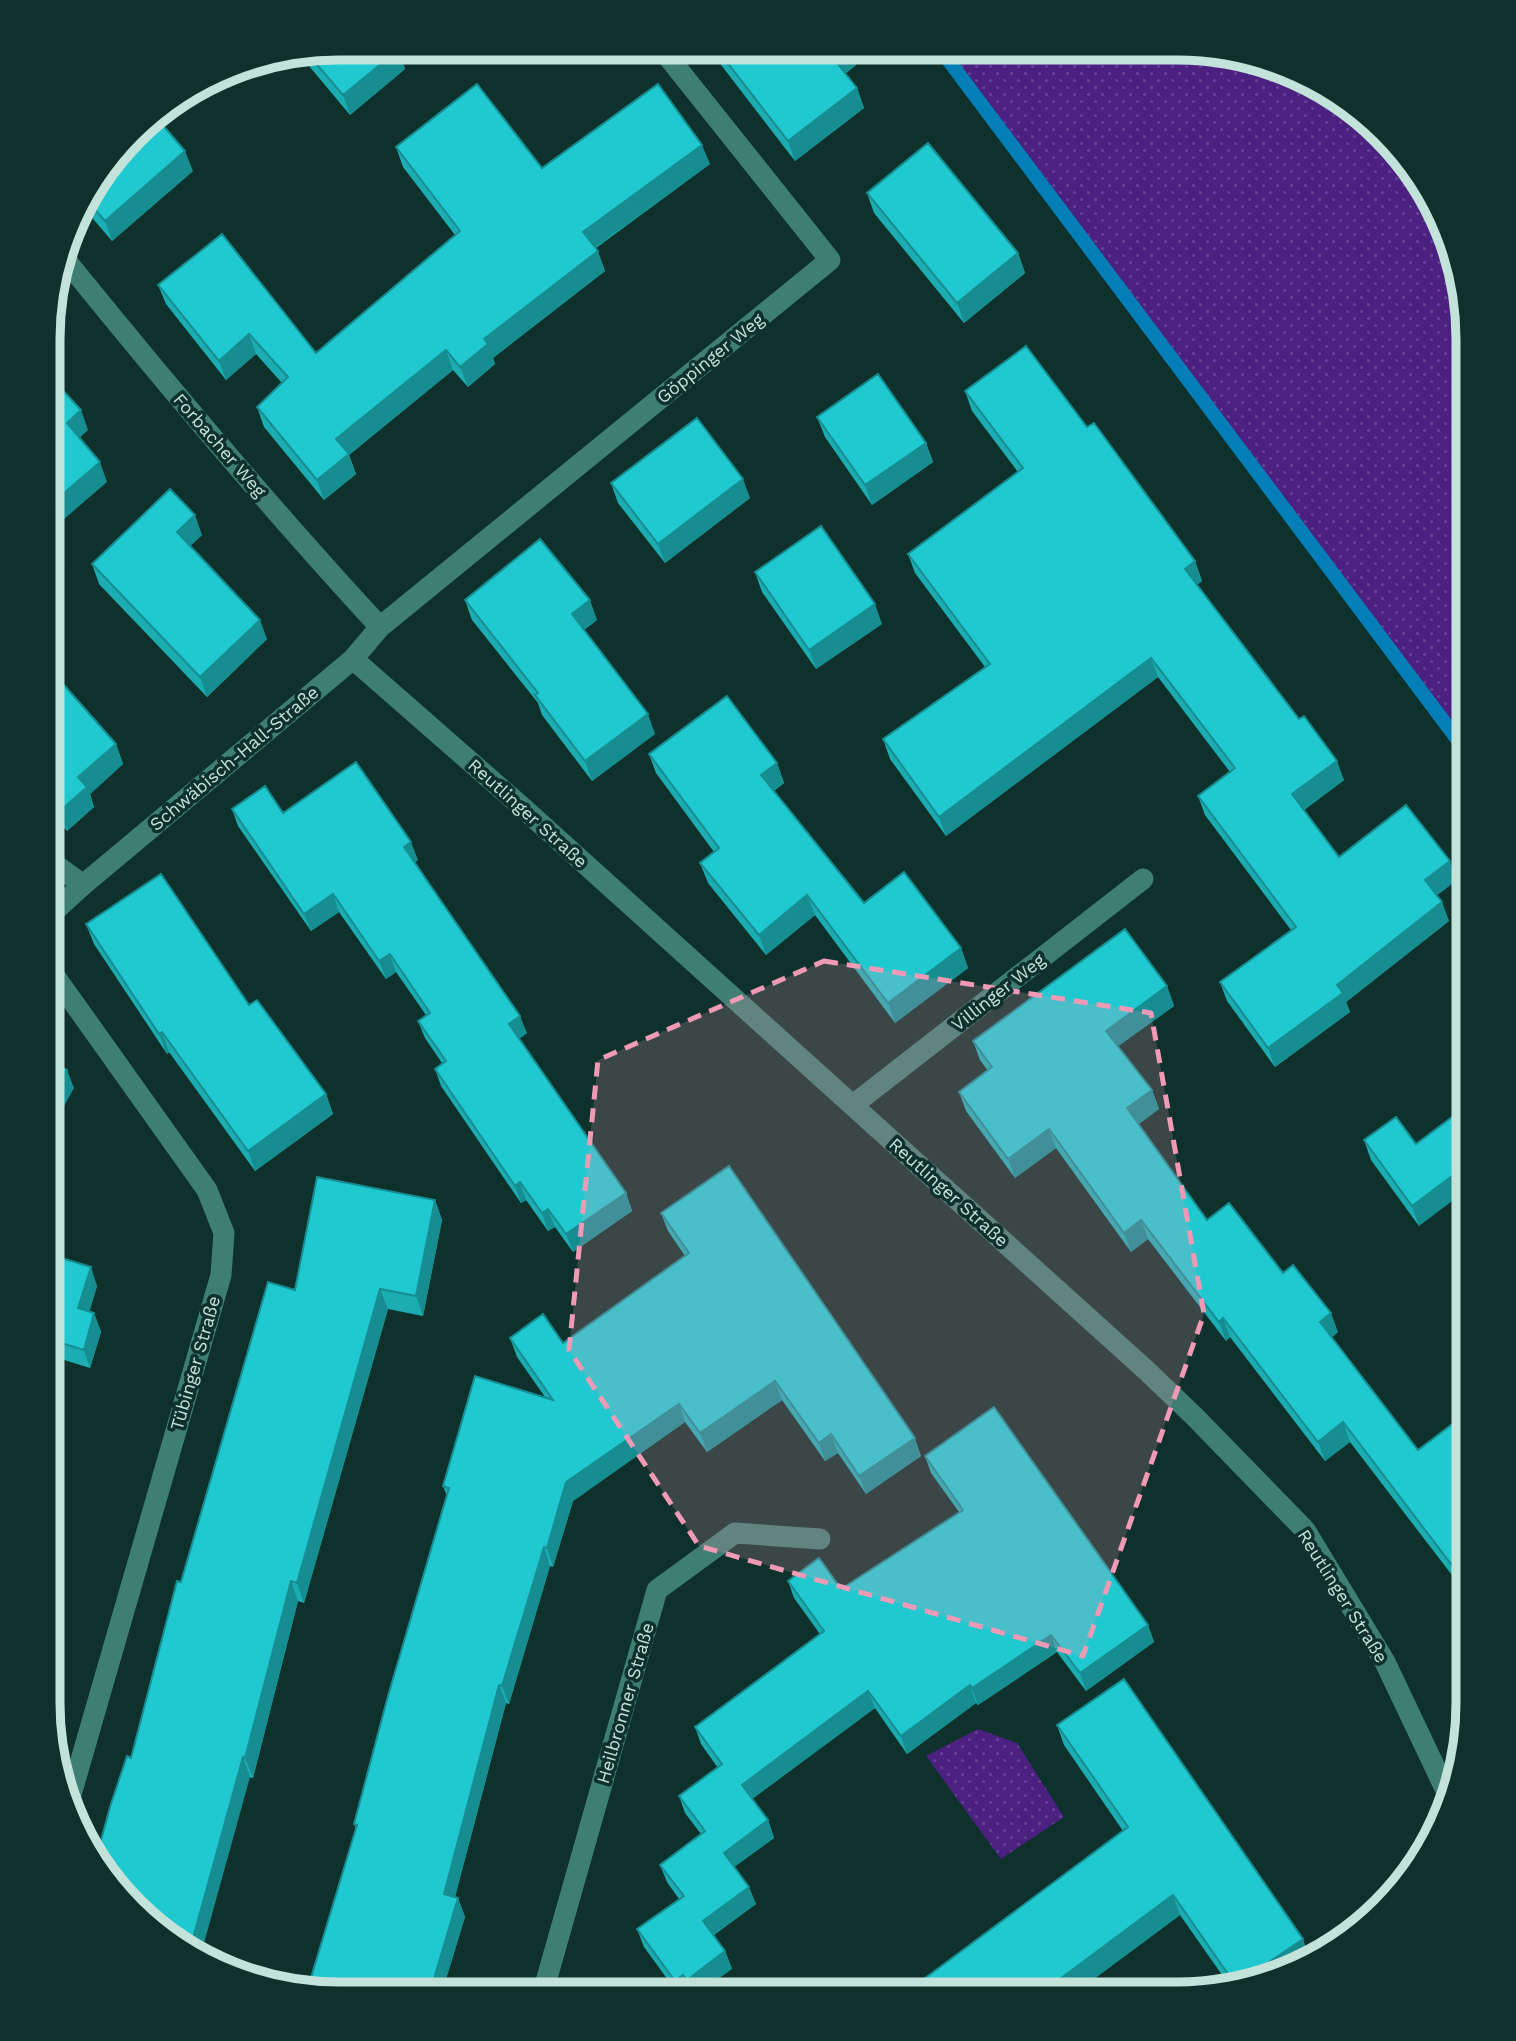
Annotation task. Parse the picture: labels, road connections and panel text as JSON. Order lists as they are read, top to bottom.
{
  "streets": {
    "street": [
      "Göppinger Weg",
      "Forbacher Weg",
      "Schwäbisch-Hall-Straße",
      "Reutlinger Straße",
      "Villinger Weg",
      "Tübinger Straße",
      "Heilbronner Straße"
    ]
  },
  "crossings": [
    ["Göppinger Weg", "Forbacher Weg"],
    ["Göppinger Weg", "Schwäbisch-Hall-Straße"],
    ["Forbacher Weg", "Schwäbisch-Hall-Straße"],
    ["Schwäbisch-Hall-Straße", "Reutlinger Straße"],
    ["Reutlinger Straße", "Villinger Weg"]
  ]
}
